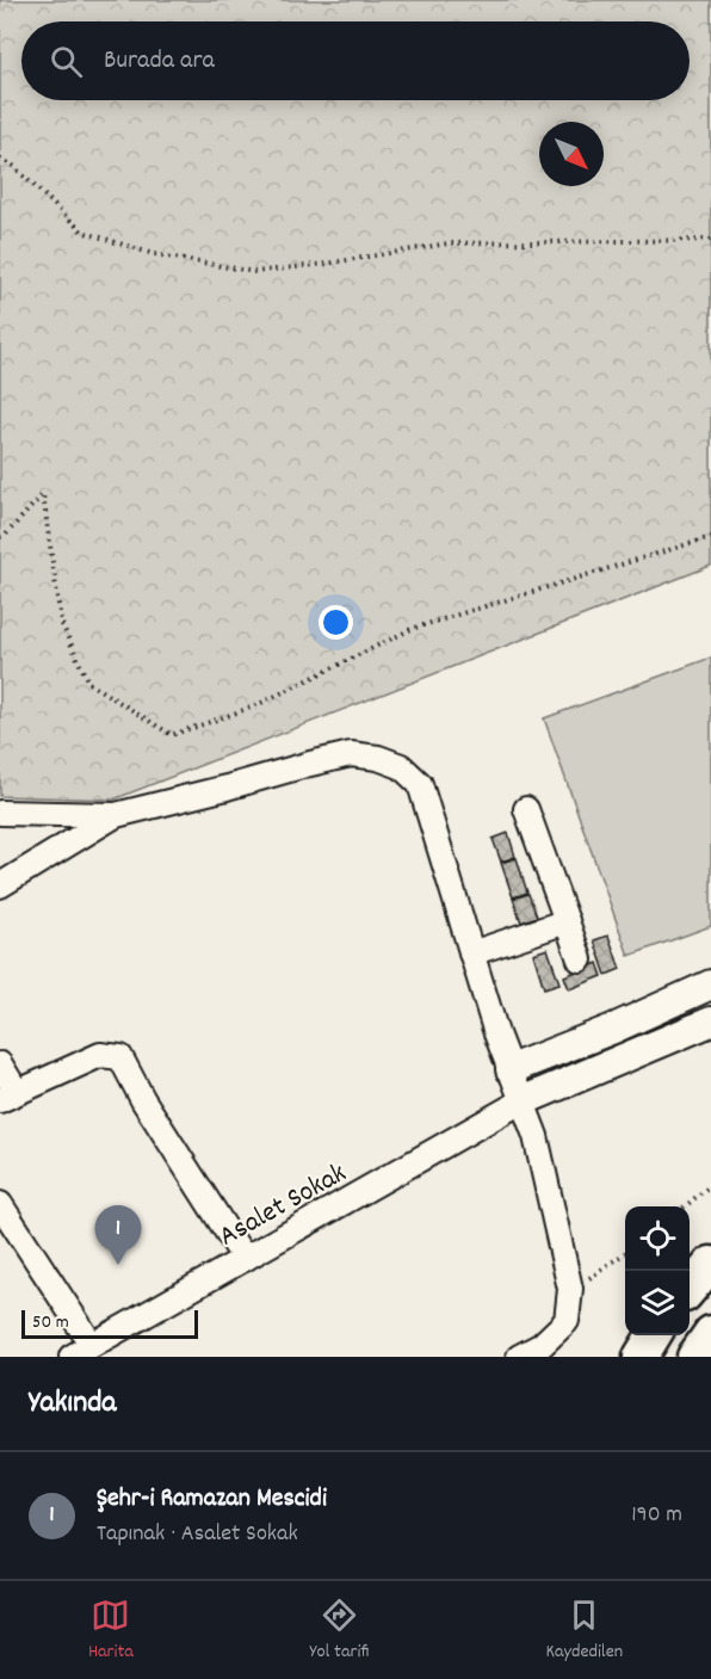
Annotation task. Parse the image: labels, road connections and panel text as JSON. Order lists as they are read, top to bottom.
{
  "streets": {
    "street": ["Asalet Sokak"]
  },
  "scale_bar": "50 m",
  "north": "bottom right",
  "page": {
    "search": "Burada ara",
    "pins": "1",
    "scale": "50 m",
    "heading": "Yakında",
    "list": [
      {
        "mark": "1",
        "name": "Şehr-i Ramazan Mescidi",
        "note": "Tapınak · Asalet Sokak",
        "value": "190 m"
      }
    ],
    "nav": ["Harita", "Yol tarifi", "Kaydedilen"]
  }
}
